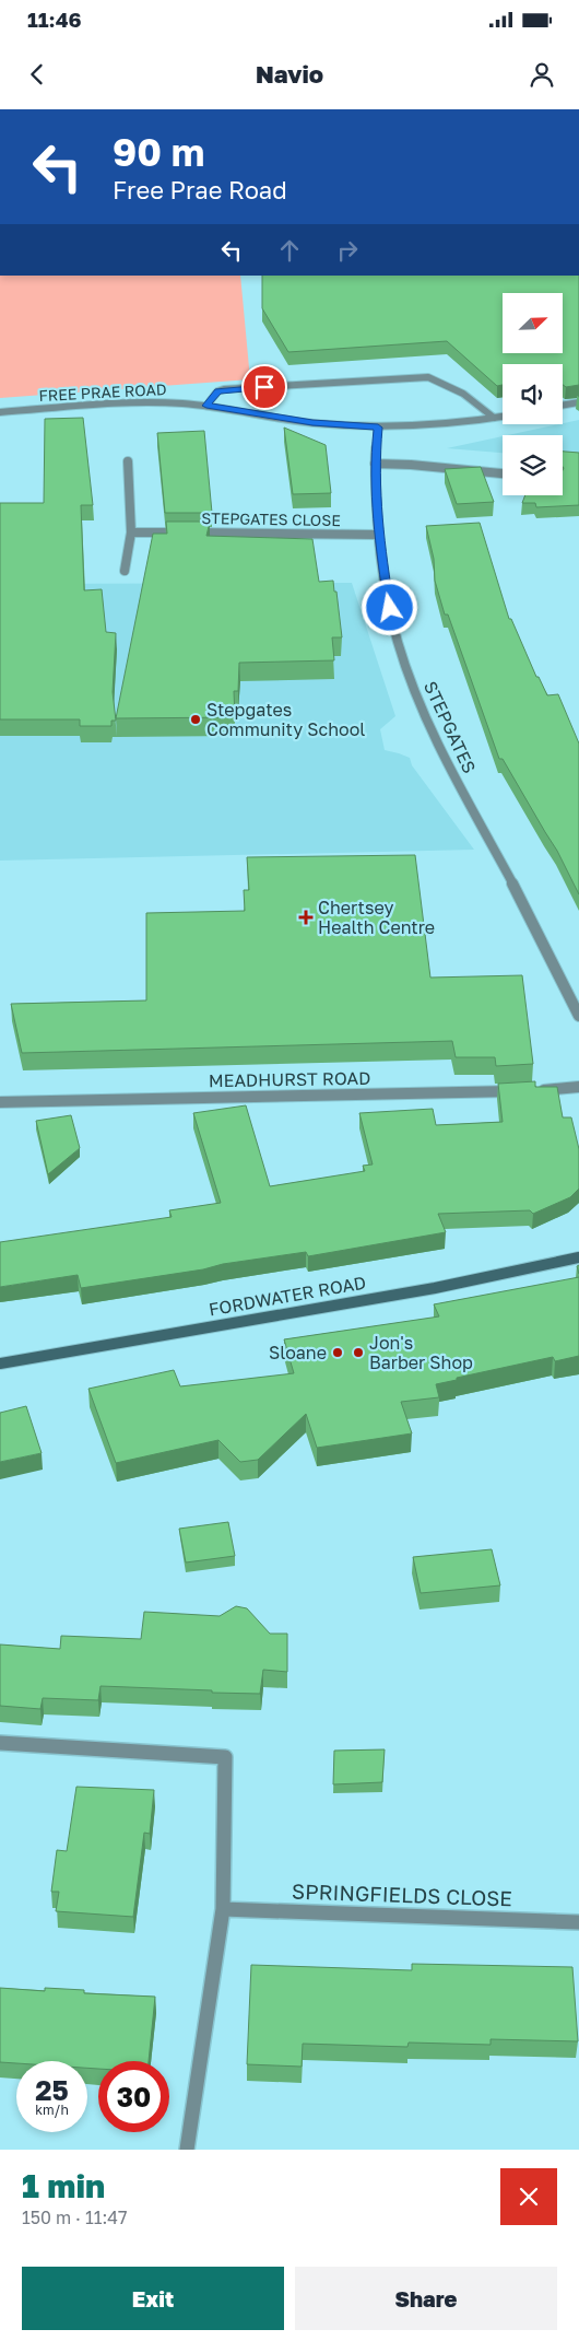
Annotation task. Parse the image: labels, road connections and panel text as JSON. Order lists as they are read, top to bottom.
{
  "streets": {
    "main road": ["FORDWATER ROAD"],
    "street": [
      "FREE PRAE ROAD",
      "STEPGATES CLOSE",
      "STEPGATES",
      "MEADHURST ROAD",
      "SPRINGFIELDS CLOSE"
    ]
  },
  "crossings": [
    ["FREE PRAE ROAD", "STEPGATES"],
    ["STEPGATES CLOSE", "STEPGATES"]
  ],
  "places": {
    "other": ["Stepgates Community School", "Sloane", "Jon's Barber Shop"],
    "health": ["Chertsey Health Centre"]
  },
  "north": "top right",
  "page": {
    "status": "11:46",
    "header": "Navio",
    "turn": ["90 m", "Free Prae Road"],
    "speed": "25 km/h",
    "limit": "30",
    "heading": ["1 min", "150 m · 11:47"],
    "buttons": ["Exit", "Share"]
  }
}
